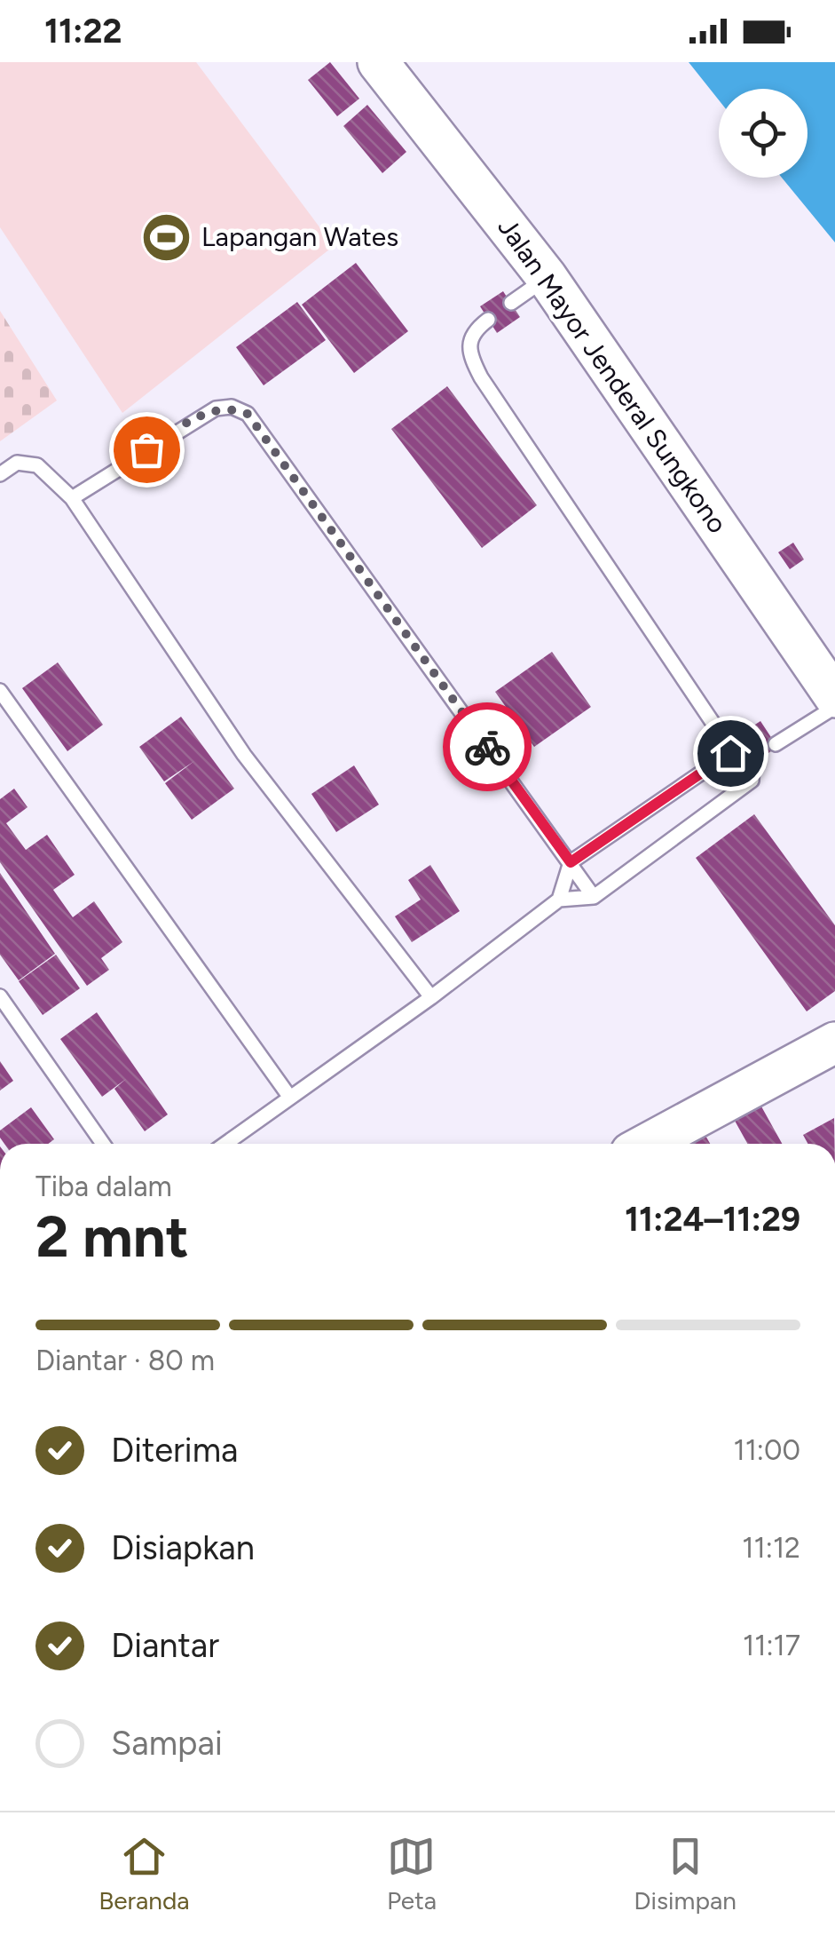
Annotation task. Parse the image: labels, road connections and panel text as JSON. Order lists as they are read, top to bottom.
{
  "streets": {
    "main road": ["Jalan Mayor Jenderal Sungkono"]
  },
  "places": {
    "sports": ["Lapangan Wates"]
  },
  "page": {
    "status": "11:22",
    "heading": ["2 mnt", "Tiba dalam", "11:24–11:29"],
    "bar": "Diantar · 80 m",
    "list": [
      ["Diterima", "11:00"],
      ["Disiapkan", "11:12"],
      ["Diantar", "11:17"],
      "Sampai"
    ],
    "tabs": ["Beranda", "Peta", "Disimpan"]
  }
}
